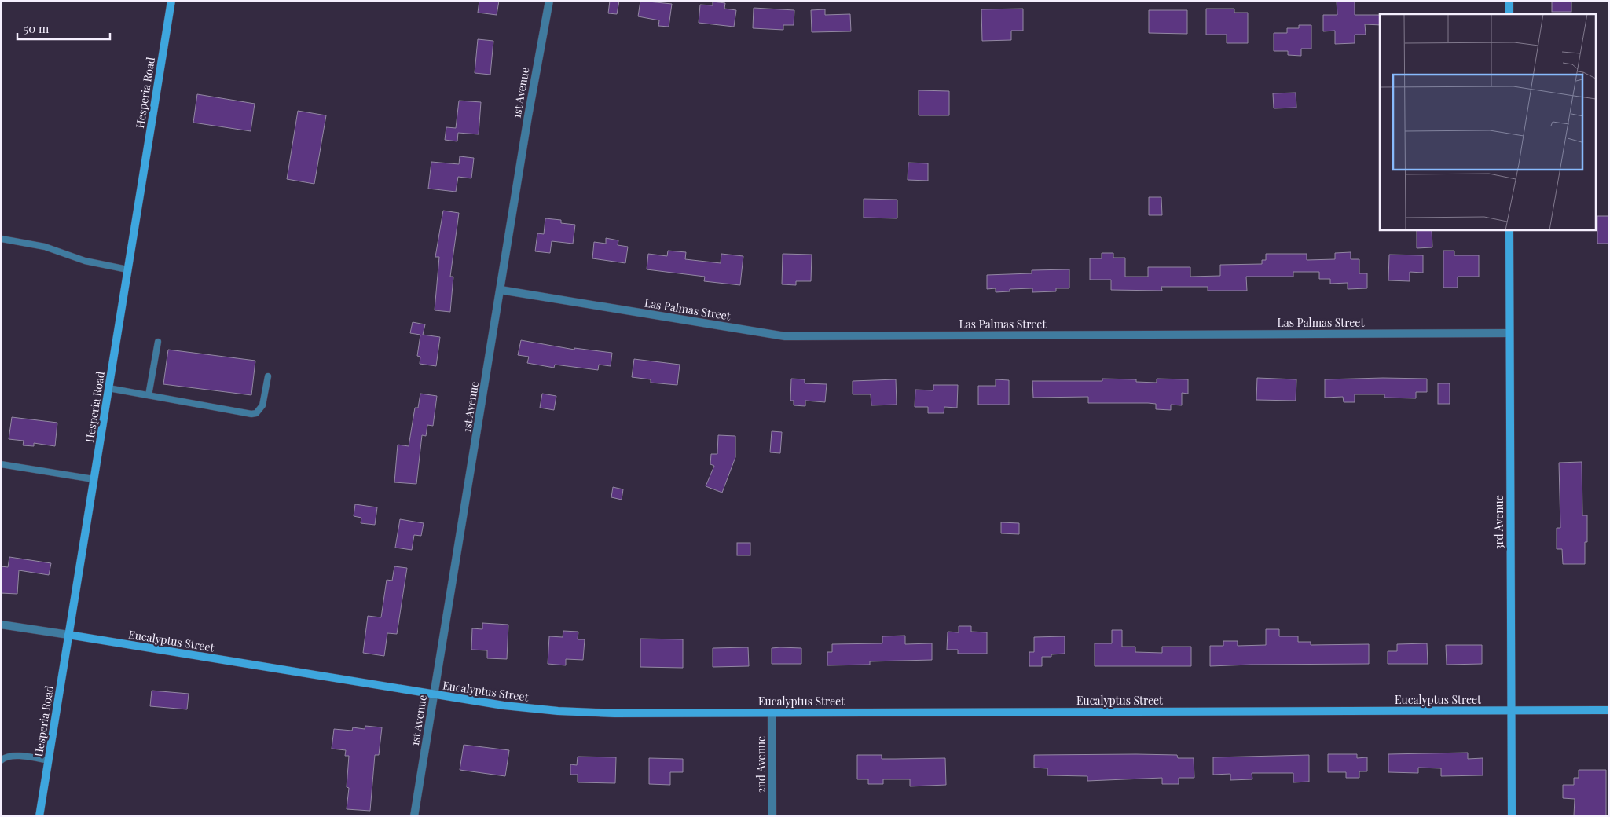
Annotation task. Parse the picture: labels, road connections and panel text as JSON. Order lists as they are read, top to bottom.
{
  "streets": {
    "main road": ["Hesperia Road", "3rd Avenue", "Eucalyptus Street"],
    "street": ["1st Avenue", "Las Palmas Street", "2nd Avenue"]
  },
  "crossings": [
    ["Hesperia Road", "Eucalyptus Street"],
    ["1st Avenue", "Las Palmas Street"],
    ["1st Avenue", "Eucalyptus Street"],
    ["Las Palmas Street", "3rd Avenue"],
    ["3rd Avenue", "Eucalyptus Street"],
    ["Eucalyptus Street", "2nd Avenue"]
  ],
  "scale_bar": "50 m"
}
